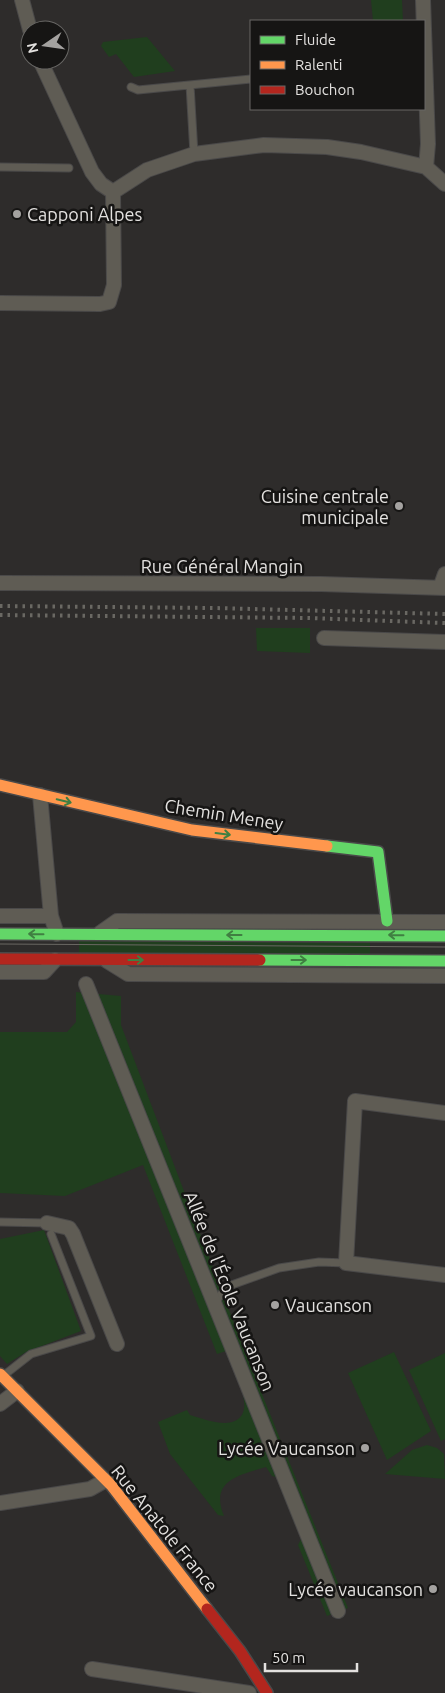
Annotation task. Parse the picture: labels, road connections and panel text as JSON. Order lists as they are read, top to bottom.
{
  "streets": {
    "main road": ["Chemin Meney", "Rue Anatole France"],
    "street": ["Rue Général Mangin", "Allée de l'École Vaucanson"]
  },
  "places": [
    "Capponi Alpes",
    "Cuisine centrale municipale",
    "Vaucanson",
    "Lycée Vaucanson",
    "Lycée vaucanson"
  ],
  "legend": ["Fluide", "Ralenti", "Bouchon"],
  "scale_bar": "50 m",
  "north": "left"
}
